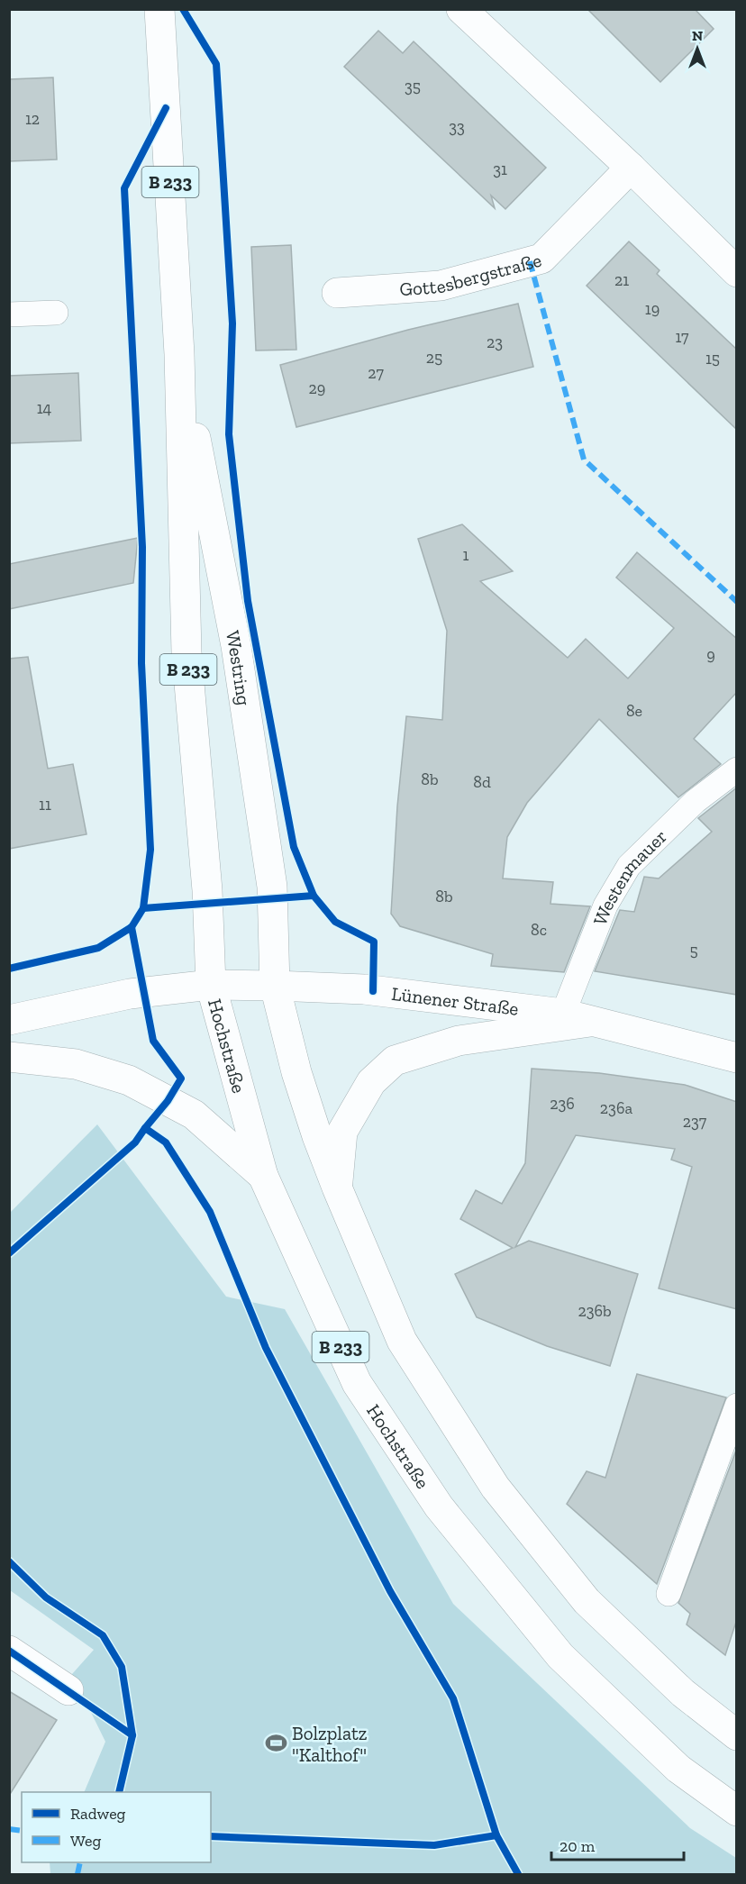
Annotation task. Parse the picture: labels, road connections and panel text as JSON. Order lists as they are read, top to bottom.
{
  "streets": {
    "main road": [
      "B 233",
      "Gottesbergstraße",
      "Westring",
      "Lünener Straße",
      "Hochstraße"
    ],
    "lane": ["Westenmauer"]
  },
  "crossings": [
    ["B 233", "Westring"],
    ["B 233", "Lünener Straße"],
    ["Westring", "Lünener Straße"],
    ["Westring", "Hochstraße"],
    ["Westenmauer", "Lünener Straße"],
    ["Lünener Straße", "Hochstraße"]
  ],
  "places": {
    "sports": ["Bolzplatz \"Kalthof\""]
  },
  "house_numbers": [
    "35",
    "12",
    "33",
    "31",
    "21",
    "19",
    "17",
    "23",
    "25",
    "15",
    "27",
    "29",
    "14",
    "1",
    "9",
    "8e",
    "8b",
    "8d",
    "11",
    "8b",
    "8c",
    "5",
    "236",
    "236a",
    "237",
    "236b"
  ],
  "legend": ["Radweg", "Weg"],
  "scale_bar": "20 m",
  "north": "top"
}
